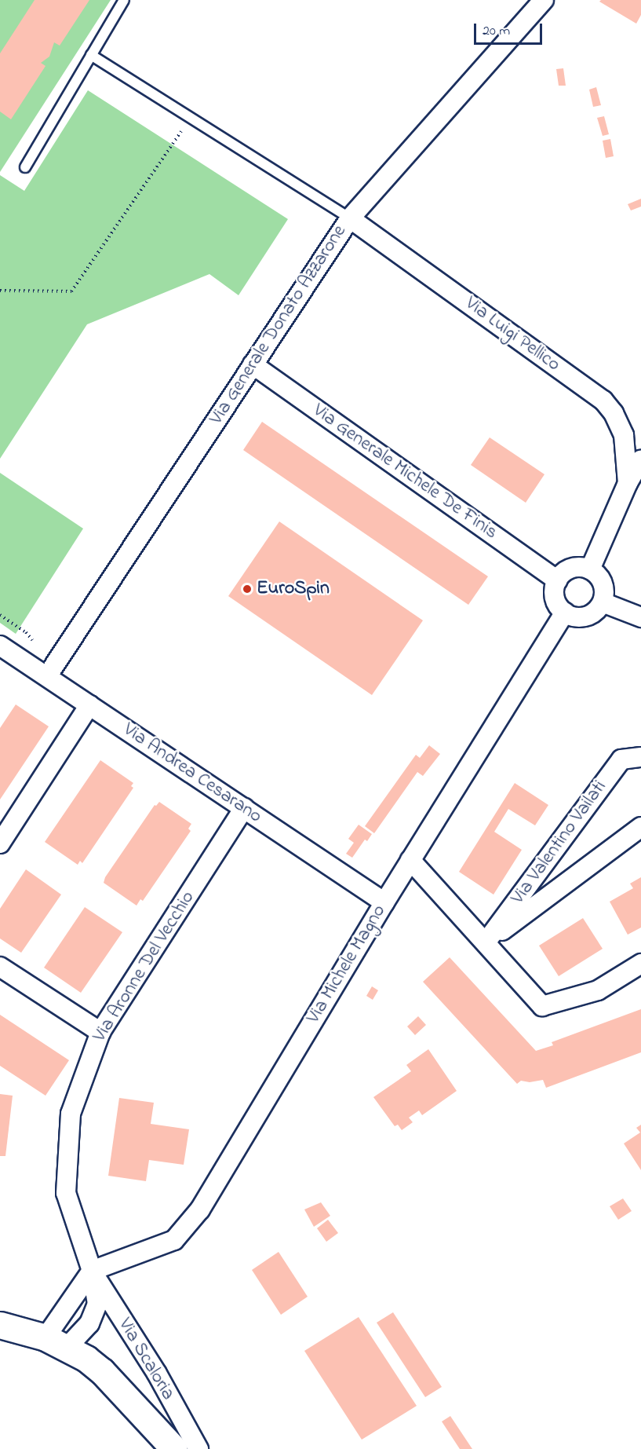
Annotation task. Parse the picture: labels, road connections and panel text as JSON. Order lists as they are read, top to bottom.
{
  "streets": {
    "main road": ["Via Scaloria"],
    "street": [
      "Via Generale Donato Azzarone",
      "Via Luigi Pellico",
      "Via Generale Michele De Finis",
      "Via Andrea Cesarano",
      "Via Valentino Vailati",
      "Via Michele Magno",
      "Via Aronne Del Vecchio"
    ]
  },
  "crossings": [
    ["Via Generale Donato Azzarone", "Via Luigi Pellico"],
    ["Via Generale Donato Azzarone", "Via Generale Michele De Finis"],
    ["Via Generale Donato Azzarone", "Via Andrea Cesarano"],
    ["Via Generale Michele De Finis", "Via Michele Magno"],
    ["Via Andrea Cesarano", "Via Michele Magno"],
    ["Via Andrea Cesarano", "Via Aronne Del Vecchio"],
    ["Via Michele Magno", "Via Aronne Del Vecchio"],
    ["Via Michele Magno", "Via Scaloria"],
    ["Via Aronne Del Vecchio", "Via Scaloria"]
  ],
  "places": ["EuroSpin"],
  "scale_bar": "20 m"
}
